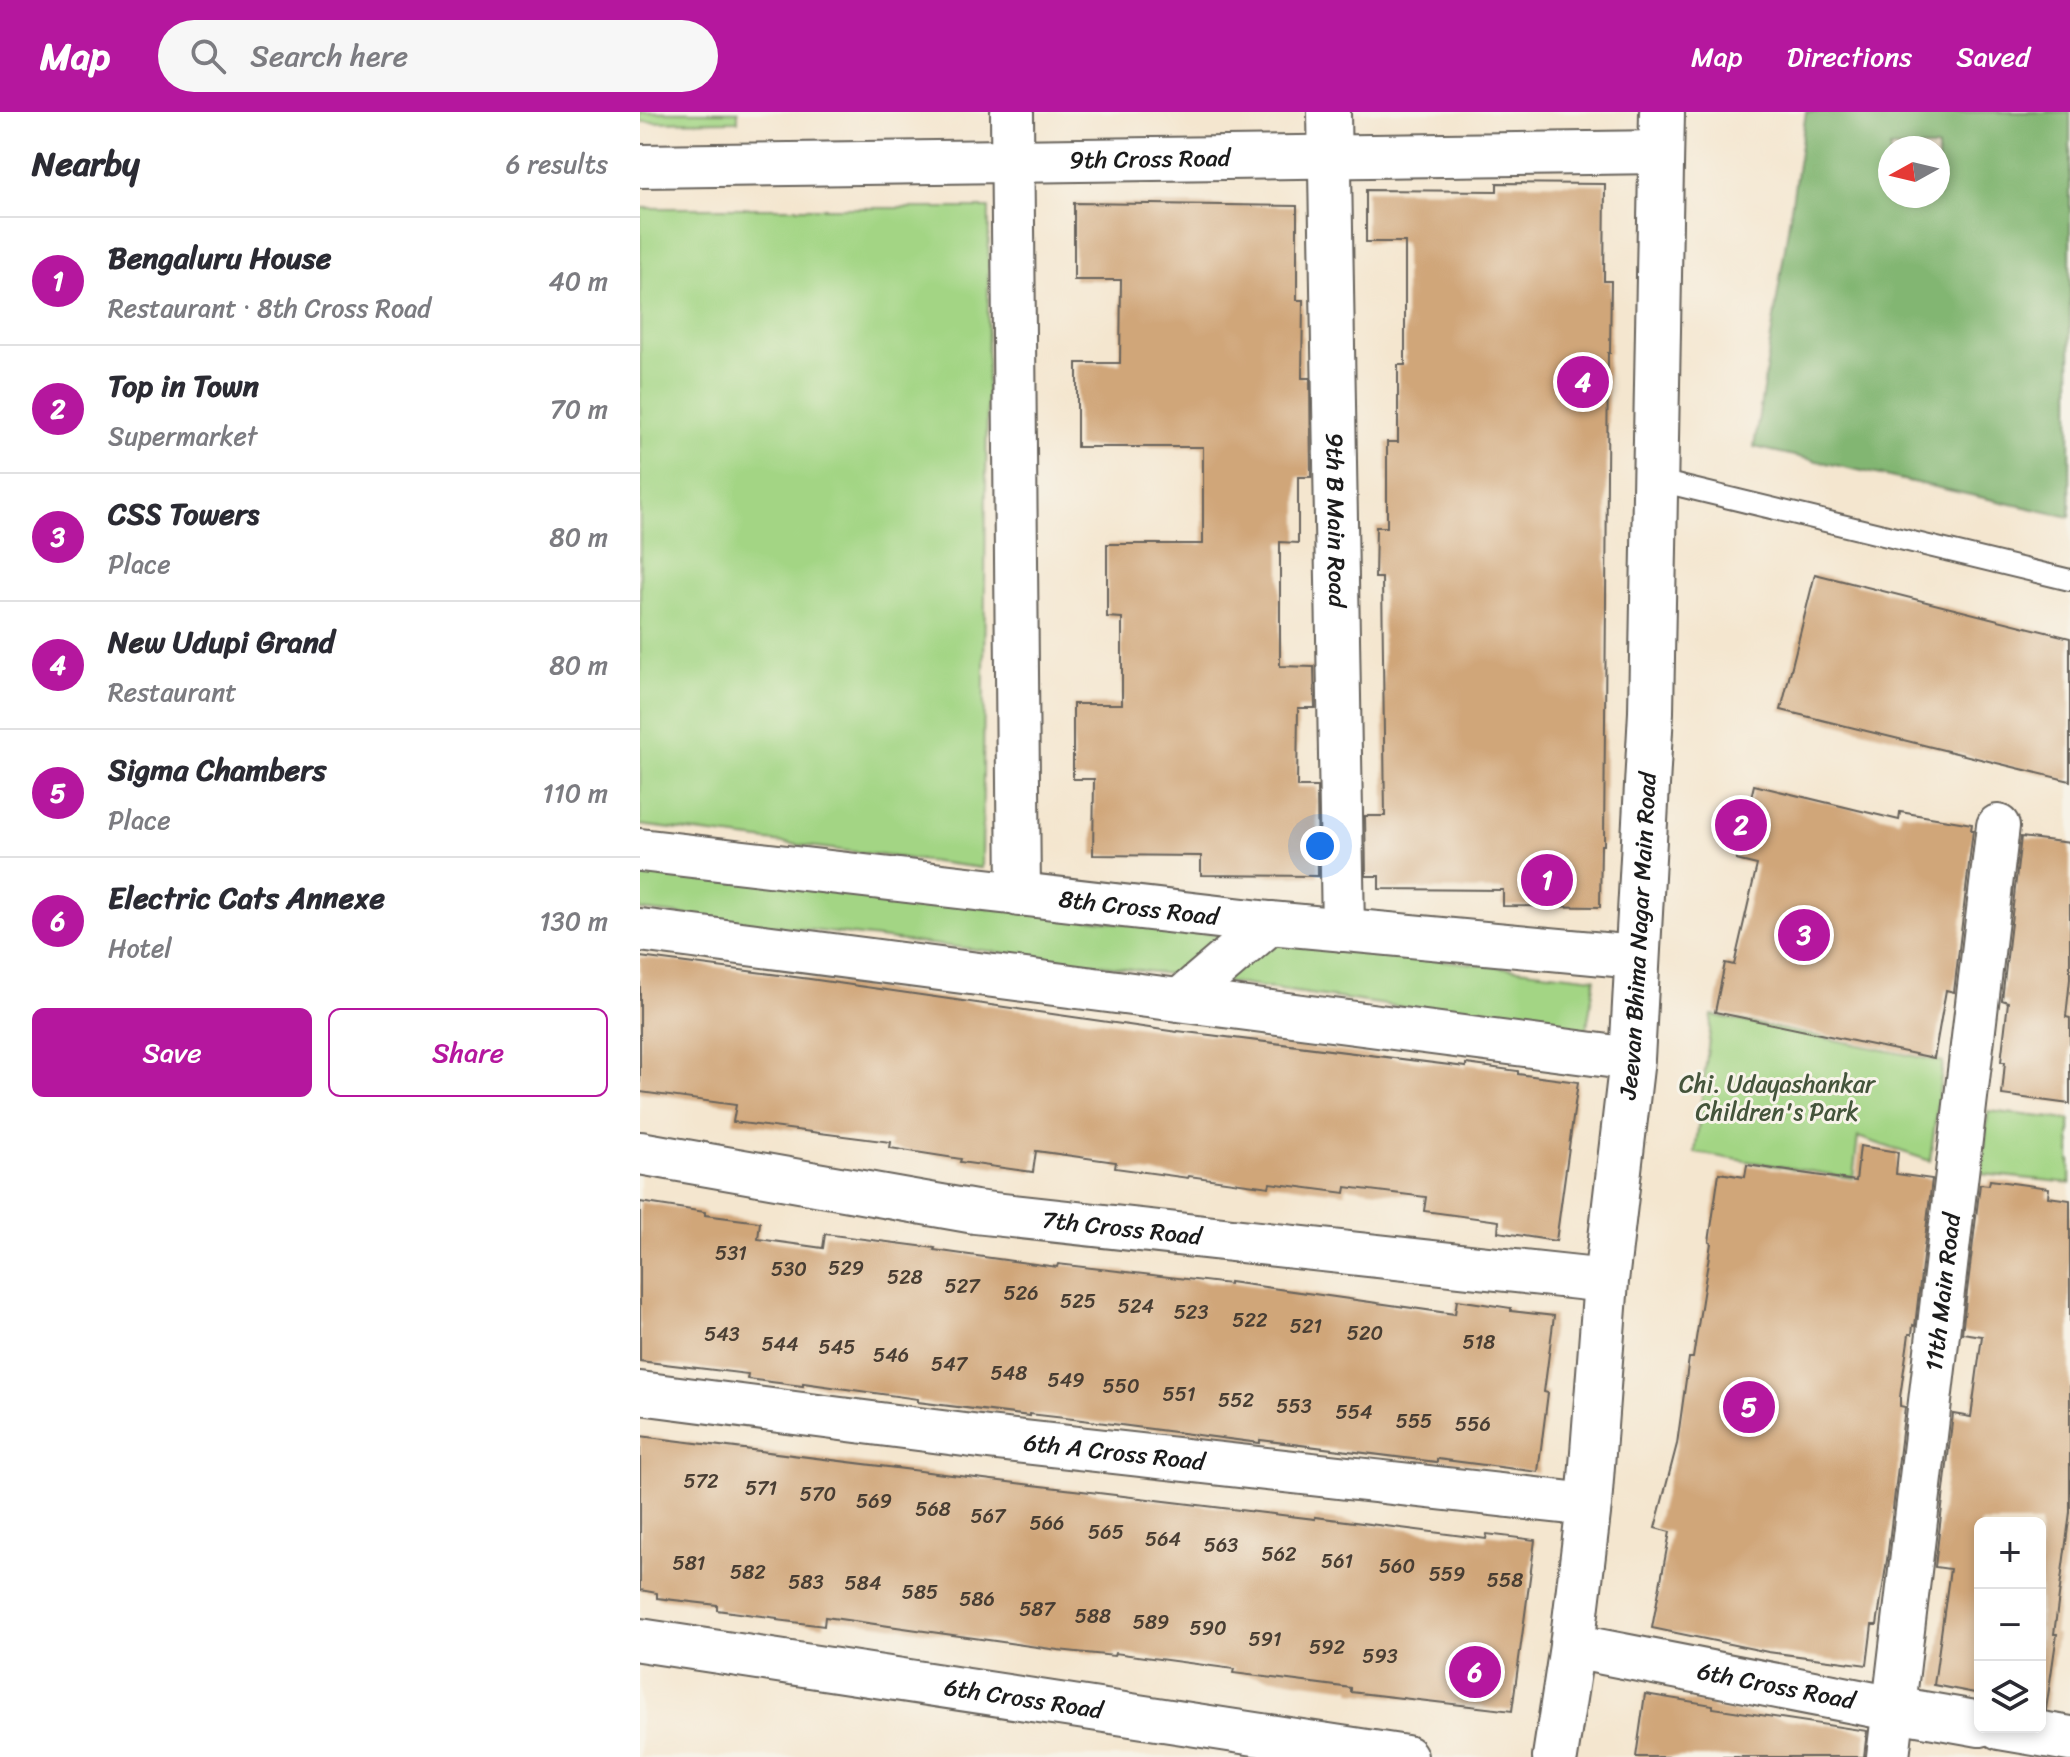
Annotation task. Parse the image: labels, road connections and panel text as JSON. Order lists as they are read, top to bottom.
{
  "streets": {
    "main road": ["Jeevan Bhima Nagar Main Road", "6th Cross Road"],
    "street": [
      "9th Cross Road",
      "9th B Main Road",
      "8th Cross Road",
      "7th Cross Road",
      "11th Main Road",
      "6th A Cross Road"
    ]
  },
  "crossings": [
    ["9th Cross Road", "9th B Main Road"],
    ["9th Cross Road", "Jeevan Bhima Nagar Main Road"],
    ["9th B Main Road", "8th Cross Road"],
    ["8th Cross Road", "Jeevan Bhima Nagar Main Road"],
    ["Jeevan Bhima Nagar Main Road", "7th Cross Road"],
    ["Jeevan Bhima Nagar Main Road", "6th A Cross Road"],
    ["Jeevan Bhima Nagar Main Road", "6th Cross Road"],
    ["11th Main Road", "6th Cross Road"]
  ],
  "parks": ["Chi. Udayashankar Children's Park"],
  "house_numbers": [
    "531",
    "529",
    "530",
    "528",
    "527",
    "526",
    "525",
    "524",
    "523",
    "522",
    "521",
    "520",
    "543",
    "518",
    "544",
    "545",
    "546",
    "547",
    "548",
    "549",
    "550",
    "551",
    "552",
    "553",
    "554",
    "555",
    "556",
    "572",
    "571",
    "570",
    "569",
    "568",
    "567",
    "566",
    "565",
    "564",
    "563",
    "562",
    "561",
    "581",
    "560",
    "582",
    "559",
    "558",
    "583",
    "584",
    "585",
    "586",
    "587",
    "588",
    "589",
    "590",
    "591",
    "592",
    "593"
  ],
  "north": "left",
  "page": {
    "header": "Map",
    "search": "Search here",
    "nav": ["Map", "Directions", "Saved"],
    "heading": ["Nearby", "6 results"],
    "list": [
      {
        "mark": "1",
        "name": "Bengaluru House",
        "note": "Restaurant · 8th Cross Road",
        "value": "40 m"
      },
      {
        "mark": "2",
        "name": "Top in Town",
        "note": "Supermarket",
        "value": "70 m"
      },
      {
        "mark": "3",
        "name": "CSS Towers",
        "note": "Place",
        "value": "80 m"
      },
      {
        "mark": "4",
        "name": "New Udupi Grand",
        "note": "Restaurant",
        "value": "80 m"
      },
      {
        "mark": "5",
        "name": "Sigma Chambers",
        "note": "Place",
        "value": "110 m"
      },
      {
        "mark": "6",
        "name": "Electric Cats Annexe",
        "note": "Hotel",
        "value": "130 m"
      }
    ],
    "pins": [
      "4",
      "2",
      "1",
      "3",
      "5",
      "6"
    ],
    "buttons": ["Save", "Share"],
    "map_buttons": ["+", "−"]
  }
}
